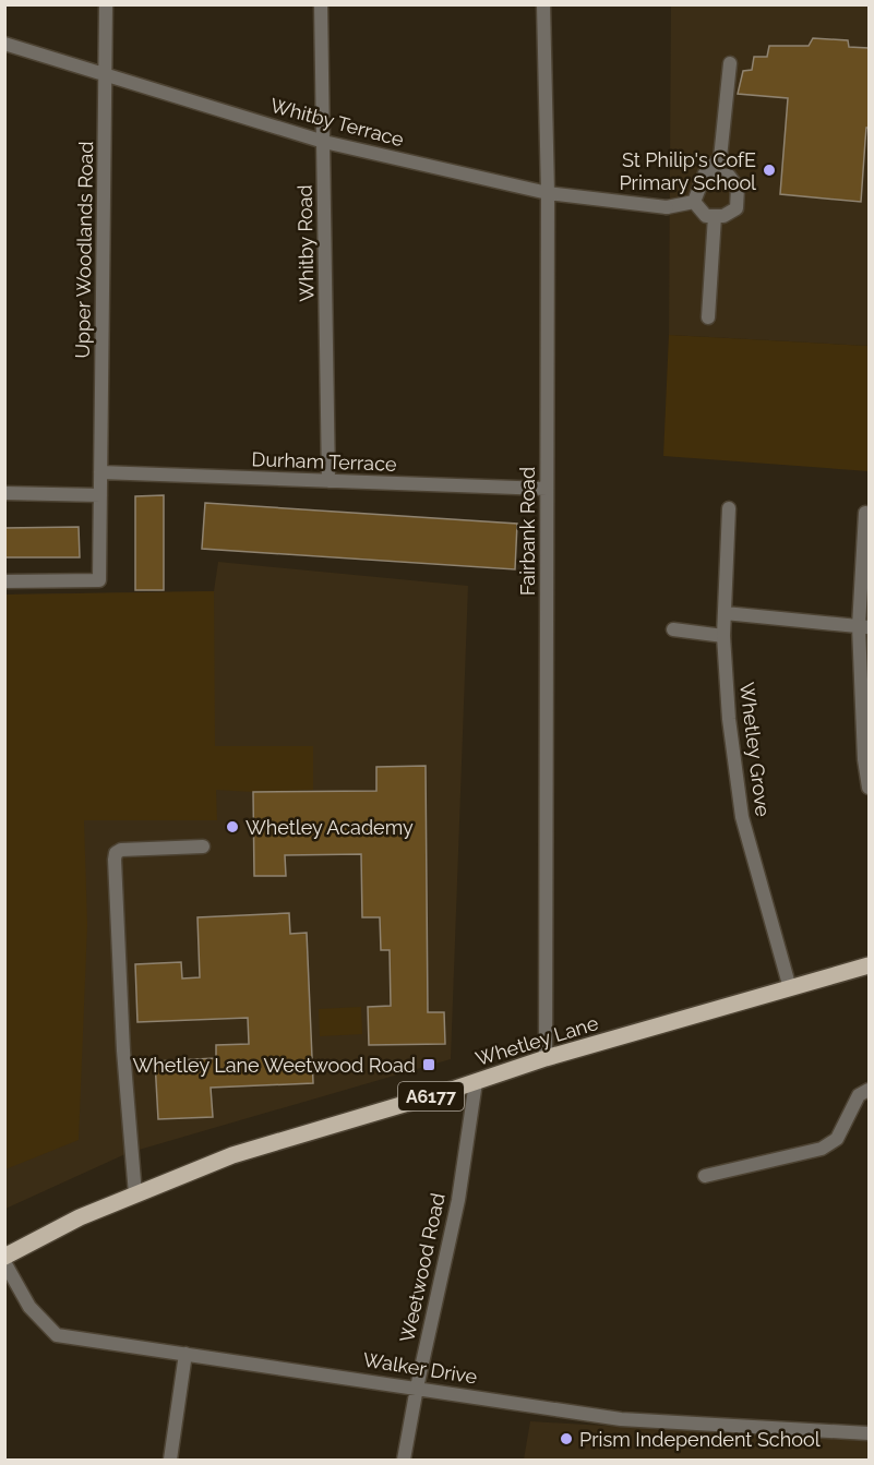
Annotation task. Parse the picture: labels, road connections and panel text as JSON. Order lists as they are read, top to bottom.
{
  "streets": {
    "main road": ["Whetley Lane", "A6177"],
    "street": [
      "Whitby Terrace",
      "Whitby Road",
      "Upper Woodlands Road",
      "Durham Terrace",
      "Fairbank Road",
      "Whetley Grove",
      "Weetwood Road",
      "Walker Drive"
    ]
  },
  "crossings": [
    ["Whitby Terrace", "Whitby Road"],
    ["Whitby Terrace", "Upper Woodlands Road"],
    ["Whitby Terrace", "Fairbank Road"],
    ["Whitby Road", "Durham Terrace"],
    ["Upper Woodlands Road", "Durham Terrace"],
    ["Durham Terrace", "Fairbank Road"],
    ["Fairbank Road", "Whetley Lane"],
    ["Whetley Grove", "Whetley Lane"],
    ["Whetley Lane", "Weetwood Road"],
    ["Whetley Lane", "Walker Drive"],
    ["Weetwood Road", "Walker Drive"]
  ],
  "places": {
    "other": ["St Philip's CofE Primary School", "Whetley Academy", "Prism Independent School"],
    "transit": ["Whetley Lane Weetwood Road"]
  }
}
